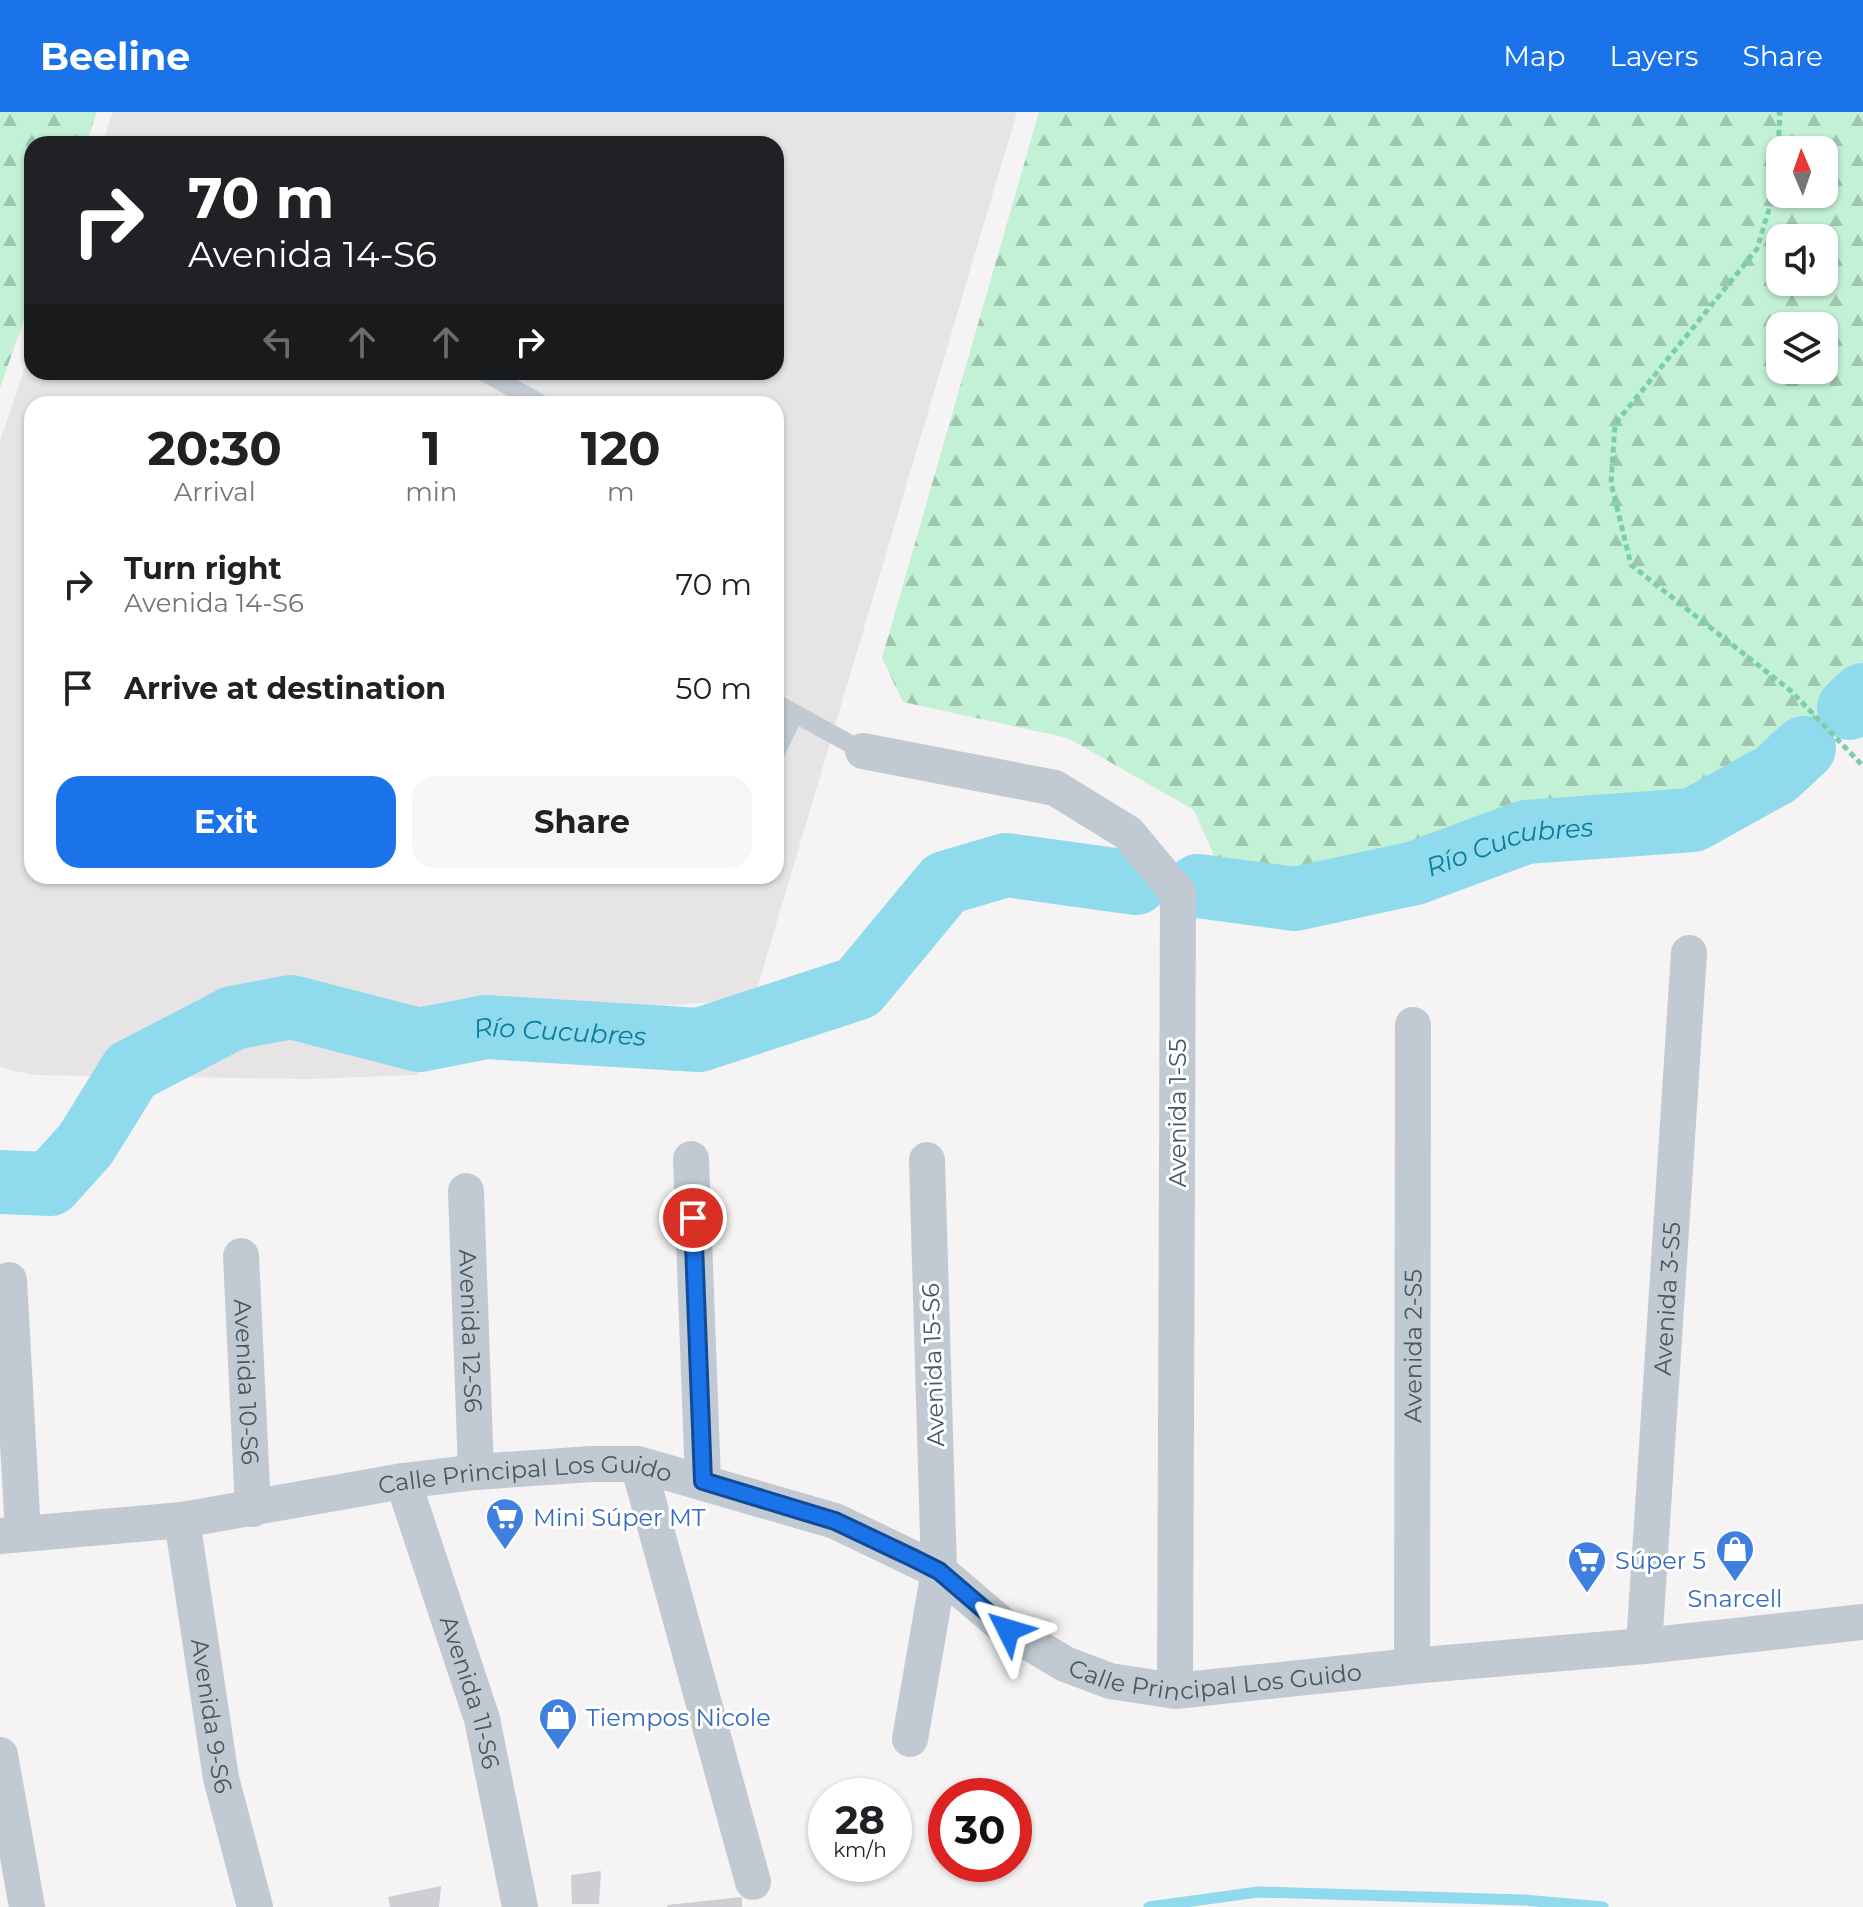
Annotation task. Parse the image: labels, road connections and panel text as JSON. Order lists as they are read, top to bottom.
{
  "streets": {
    "street": [
      "Avenida 1-S5",
      "Avenida 3-S5",
      "Avenida 12-S6",
      "Avenida 2-S5",
      "Avenida 15-S6",
      "Avenida 10-S6",
      "Calle Principal Los Guido",
      "Avenida 11-S6",
      "Avenida 9-S6"
    ]
  },
  "crossings": [
    ["Avenida 1-S5", "Calle Principal Los Guido"],
    ["Avenida 3-S5", "Calle Principal Los Guido"],
    ["Avenida 12-S6", "Calle Principal Los Guido"],
    ["Avenida 2-S5", "Calle Principal Los Guido"],
    ["Avenida 15-S6", "Calle Principal Los Guido"],
    ["Avenida 10-S6", "Calle Principal Los Guido"],
    ["Calle Principal Los Guido", "Avenida 11-S6"],
    ["Calle Principal Los Guido", "Avenida 9-S6"]
  ],
  "water": ["Río Cucubres"],
  "places": {
    "supermarket": ["Mini Súper MT", "Súper 5"],
    "shop": ["Snarcell", "Tiempos Nicole"]
  },
  "north": "top",
  "page": {
    "header": "Beeline",
    "nav": ["Map", "Layers", "Share"],
    "turn": ["70 m", "Avenida 14-S6"],
    "eta": [
      "20:30",
      "Arrival",
      "1",
      "min",
      "120",
      "m"
    ],
    "list": [
      {
        "name": "Turn right",
        "note": "Avenida 14-S6",
        "value": "70 m"
      },
      {
        "name": "Arrive at destination",
        "value": "50 m"
      }
    ],
    "buttons": ["Exit", "Share"],
    "speed": "28 km/h",
    "limit": "30"
  }
}
